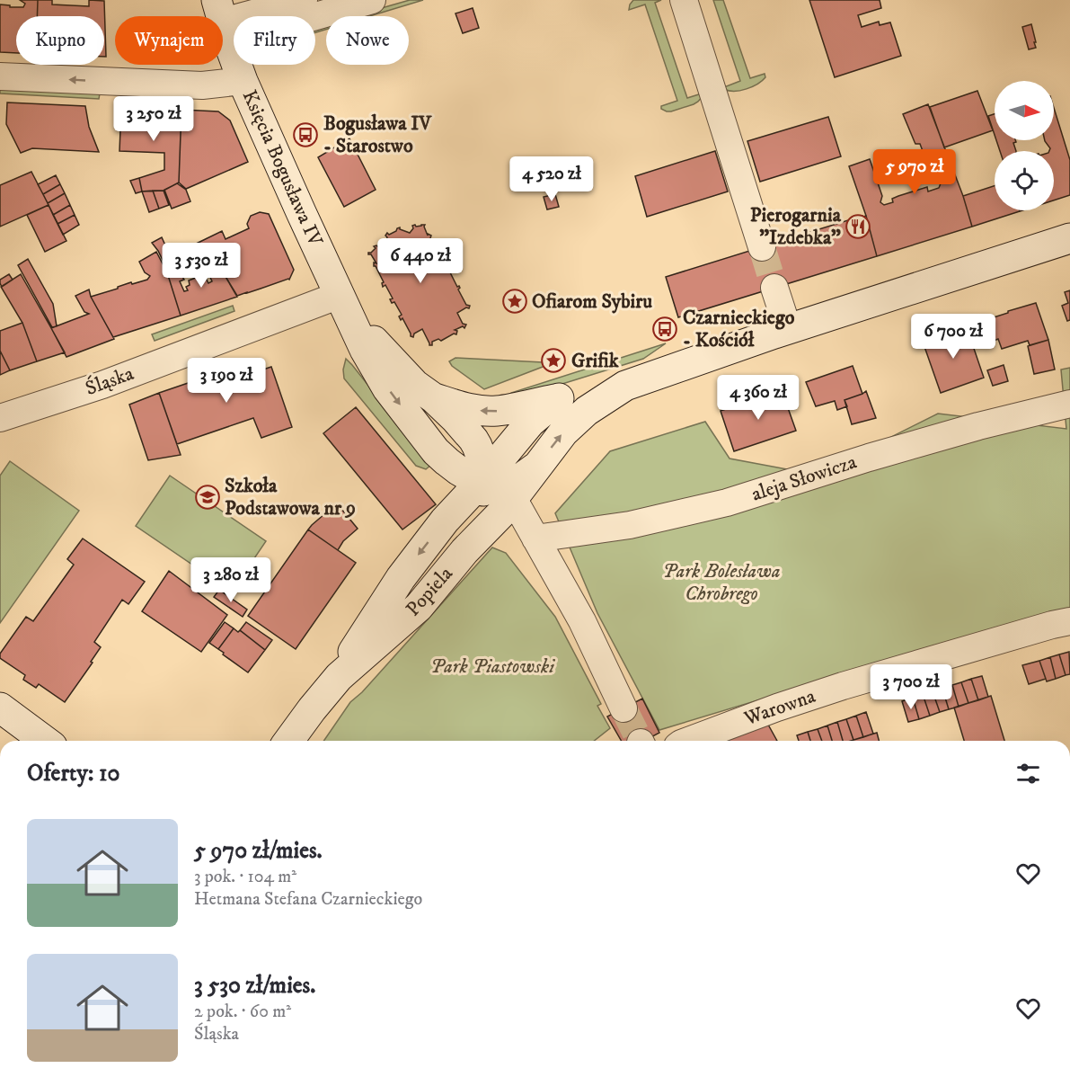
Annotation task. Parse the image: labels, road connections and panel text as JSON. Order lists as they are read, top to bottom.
{
  "streets": {
    "main road": ["Księcia Bogusława IV", "Popiela"],
    "street": ["Śląska", "aleja Słowicza", "Warowna"]
  },
  "crossings": [
    ["Księcia Bogusława IV", "Śląska"],
    ["Księcia Bogusława IV", "Popiela"]
  ],
  "parks": ["Park Bolesława Chrobrego", "Park Piastowski"],
  "places": {
    "bus stop": ["Bogusława IV - Starostwo", "Czarnieckiego - Kościół"],
    "restaurant": ["Pierogarnia \"Izdebka\""],
    "place": ["Ofiarom Sybiru", "Grifik"],
    "school or university": ["Szkoła Podstawowa nr 9"]
  },
  "north": "right",
  "page": {
    "chip": [
      "Kupno",
      "Wynajem",
      "Filtry",
      "Nowe"
    ],
    "price": [
      "3 250 zł",
      "5 970 zł",
      "4 520 zł",
      "6 440 zł",
      "3 530 zł",
      "6 700 zł",
      "3 190 zł",
      "4 360 zł",
      "3 280 zł",
      "3 700 zł"
    ],
    "heading": "Oferty: 10",
    "list": [
      {
        "name": "5 970 zł/mies.",
        "note": "3 pok. · 104 m² · Hetmana Stefana Czarnieckiego"
      },
      {
        "name": "3 530 zł/mies.",
        "note": "2 pok. · 60 m² · Śląska"
      }
    ]
  }
}
